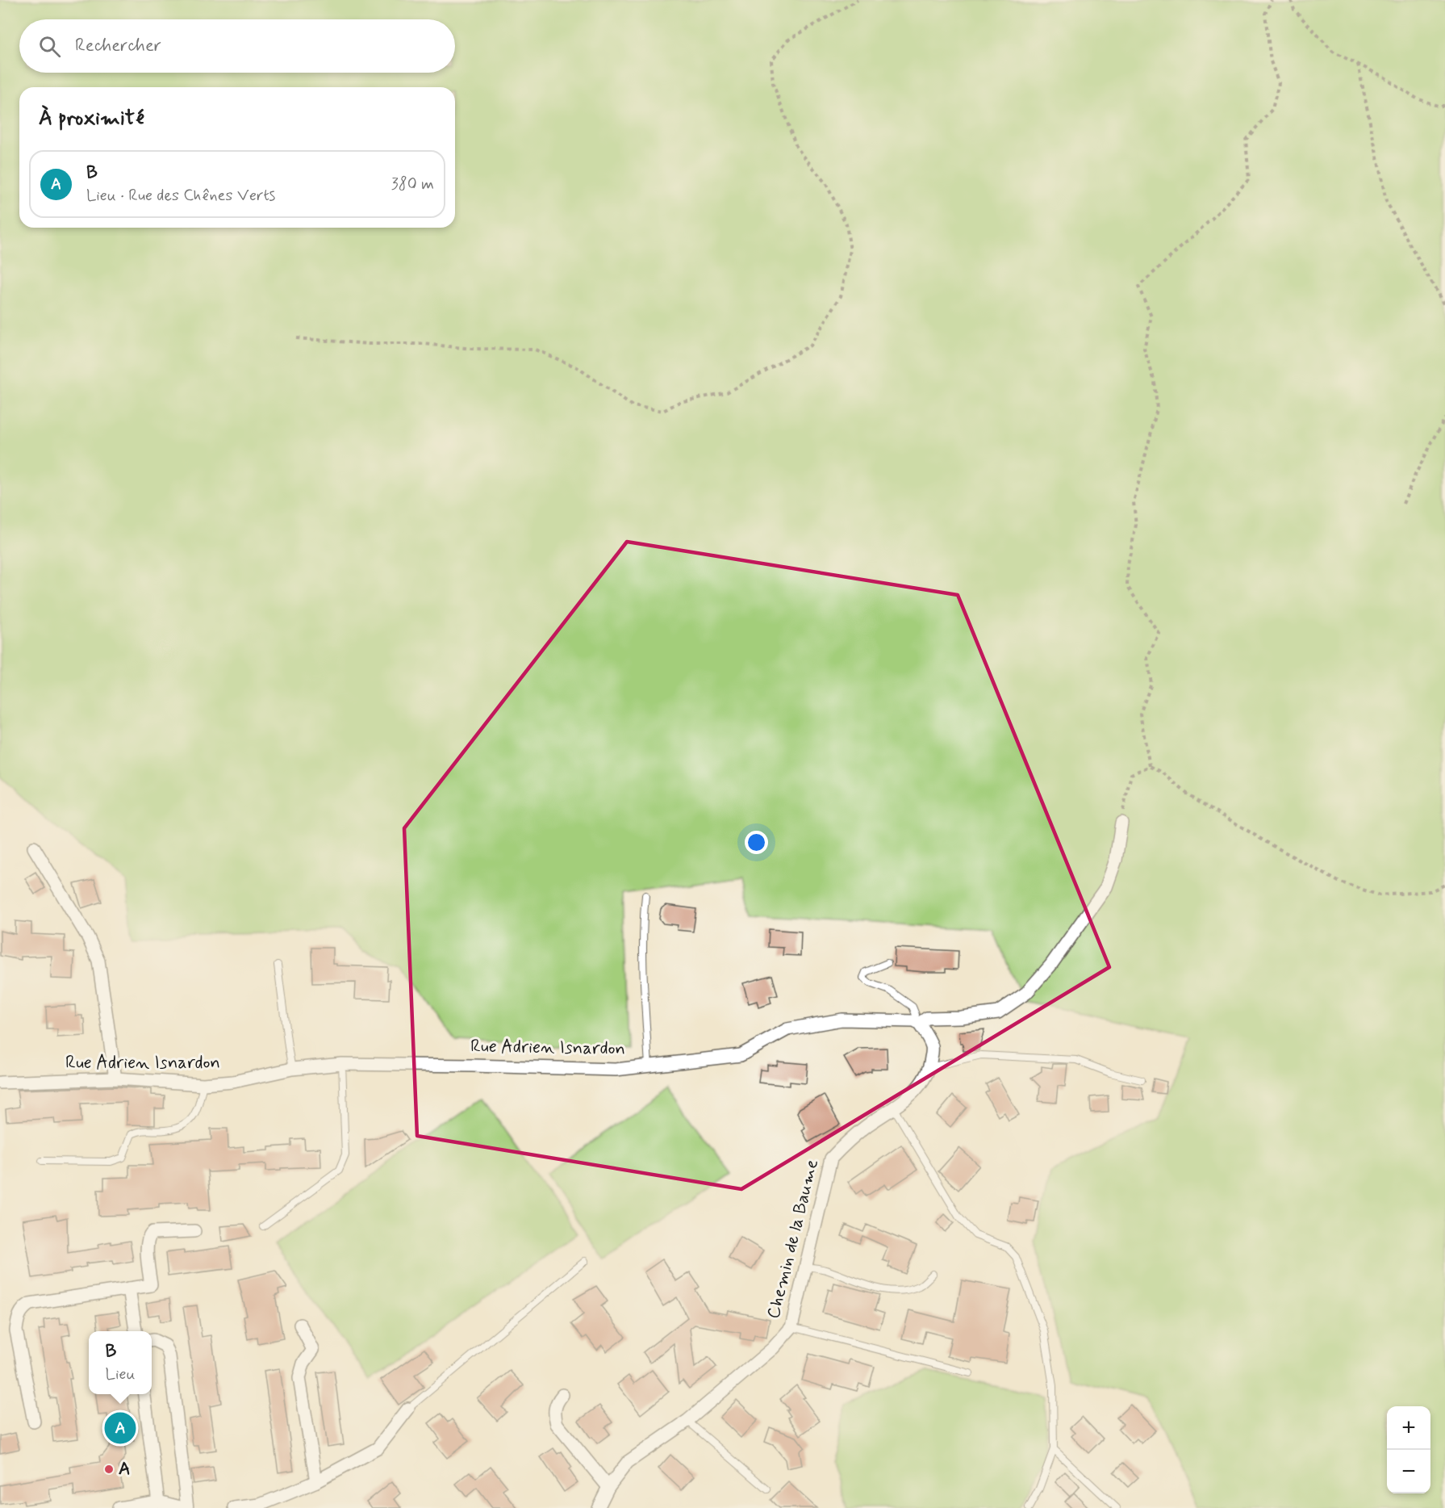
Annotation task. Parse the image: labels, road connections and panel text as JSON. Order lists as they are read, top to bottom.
{
  "streets": {
    "street": ["Rue Adrien Isnardon", "Chemin de la Baume"]
  },
  "places": ["A"],
  "page": {
    "search": "Rechercher",
    "heading": "À proximité",
    "list": [
      {
        "mark": "A",
        "name": "B",
        "note": "Lieu · Rue des Chênes Verts",
        "value": "380 m"
      }
    ],
    "popup": ["B", "Lieu"],
    "map_buttons": ["+", "−"],
    "pins": "A"
  }
}
